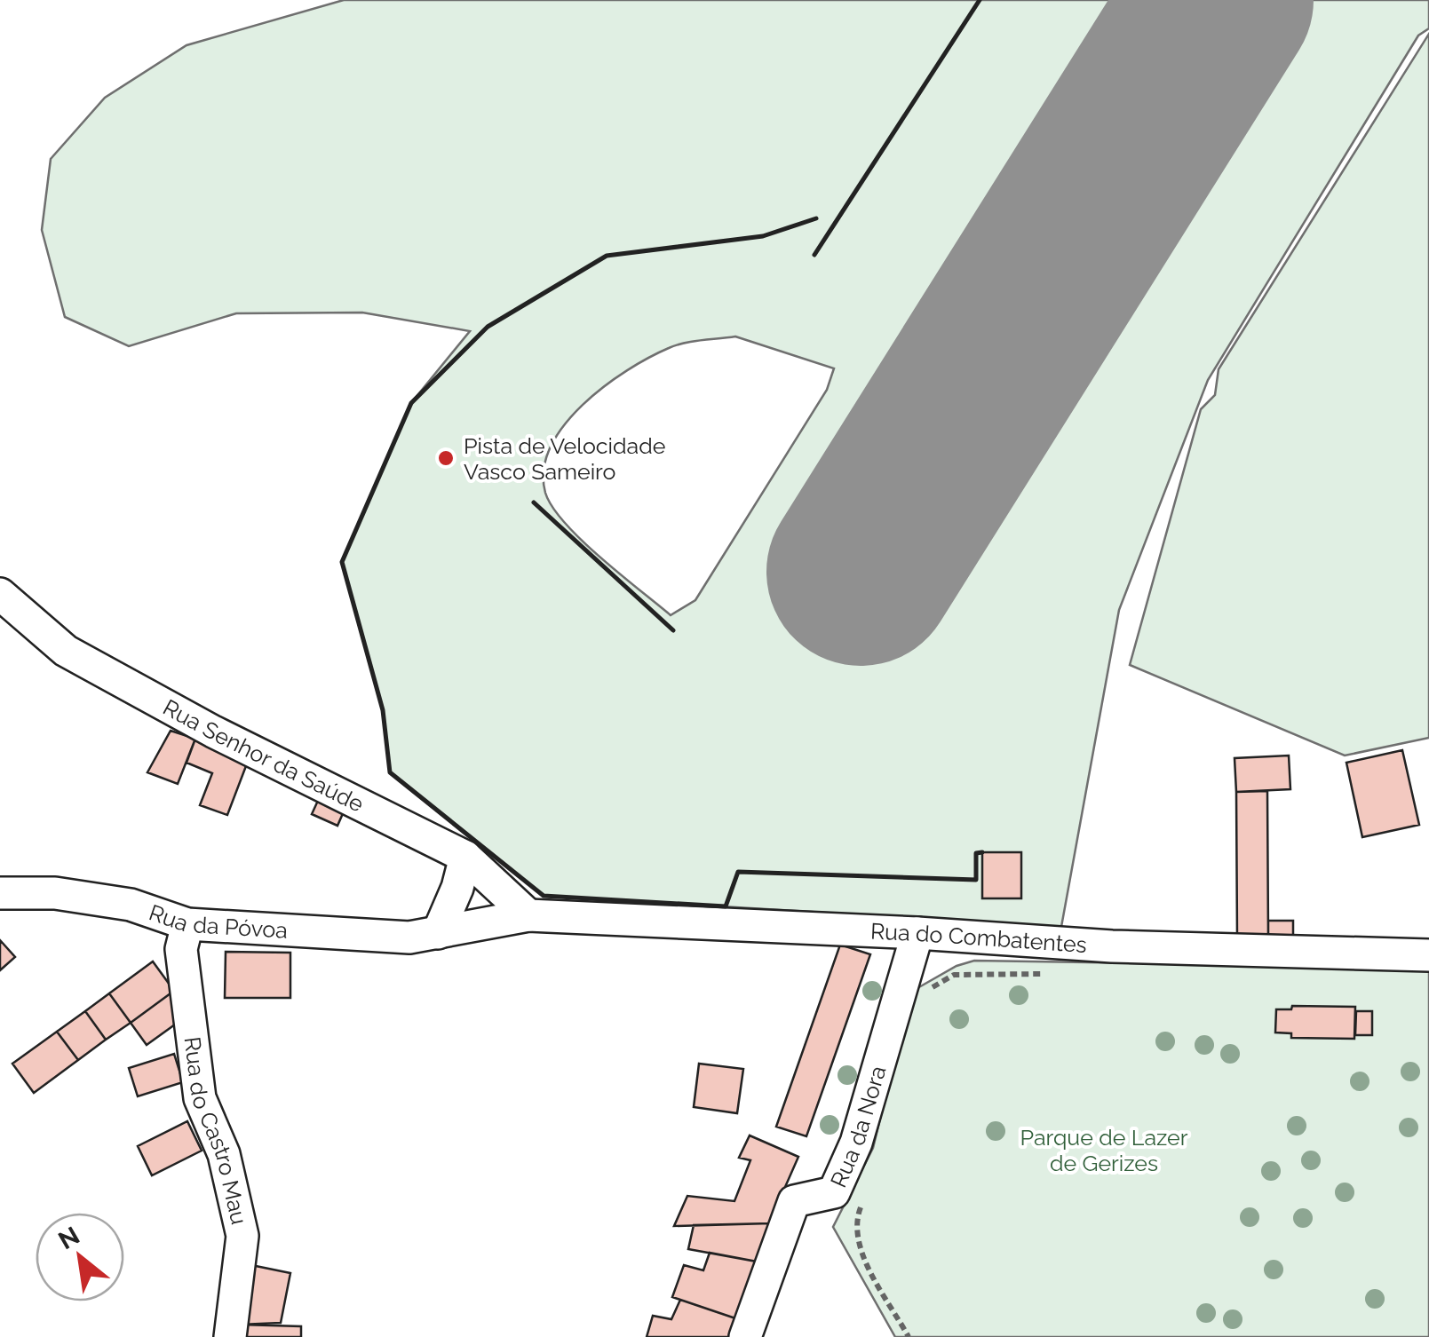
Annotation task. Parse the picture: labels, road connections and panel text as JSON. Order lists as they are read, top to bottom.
{
  "streets": {
    "street": [
      "Rua Senhor da Saúde",
      "Rua da Póvoa",
      "Rua do Combatentes",
      "Rua da Nora",
      "Rua do Castro Mau"
    ]
  },
  "crossings": [
    ["Rua Senhor da Saúde", "Rua do Combatentes"],
    ["Rua da Póvoa", "Rua do Combatentes"],
    ["Rua da Póvoa", "Rua do Castro Mau"],
    ["Rua do Combatentes", "Rua da Nora"]
  ],
  "parks": ["Parque de Lazer de Gerizes"],
  "places": ["Pista de Velocidade Vasco Sameiro"],
  "north": "top left"
}
